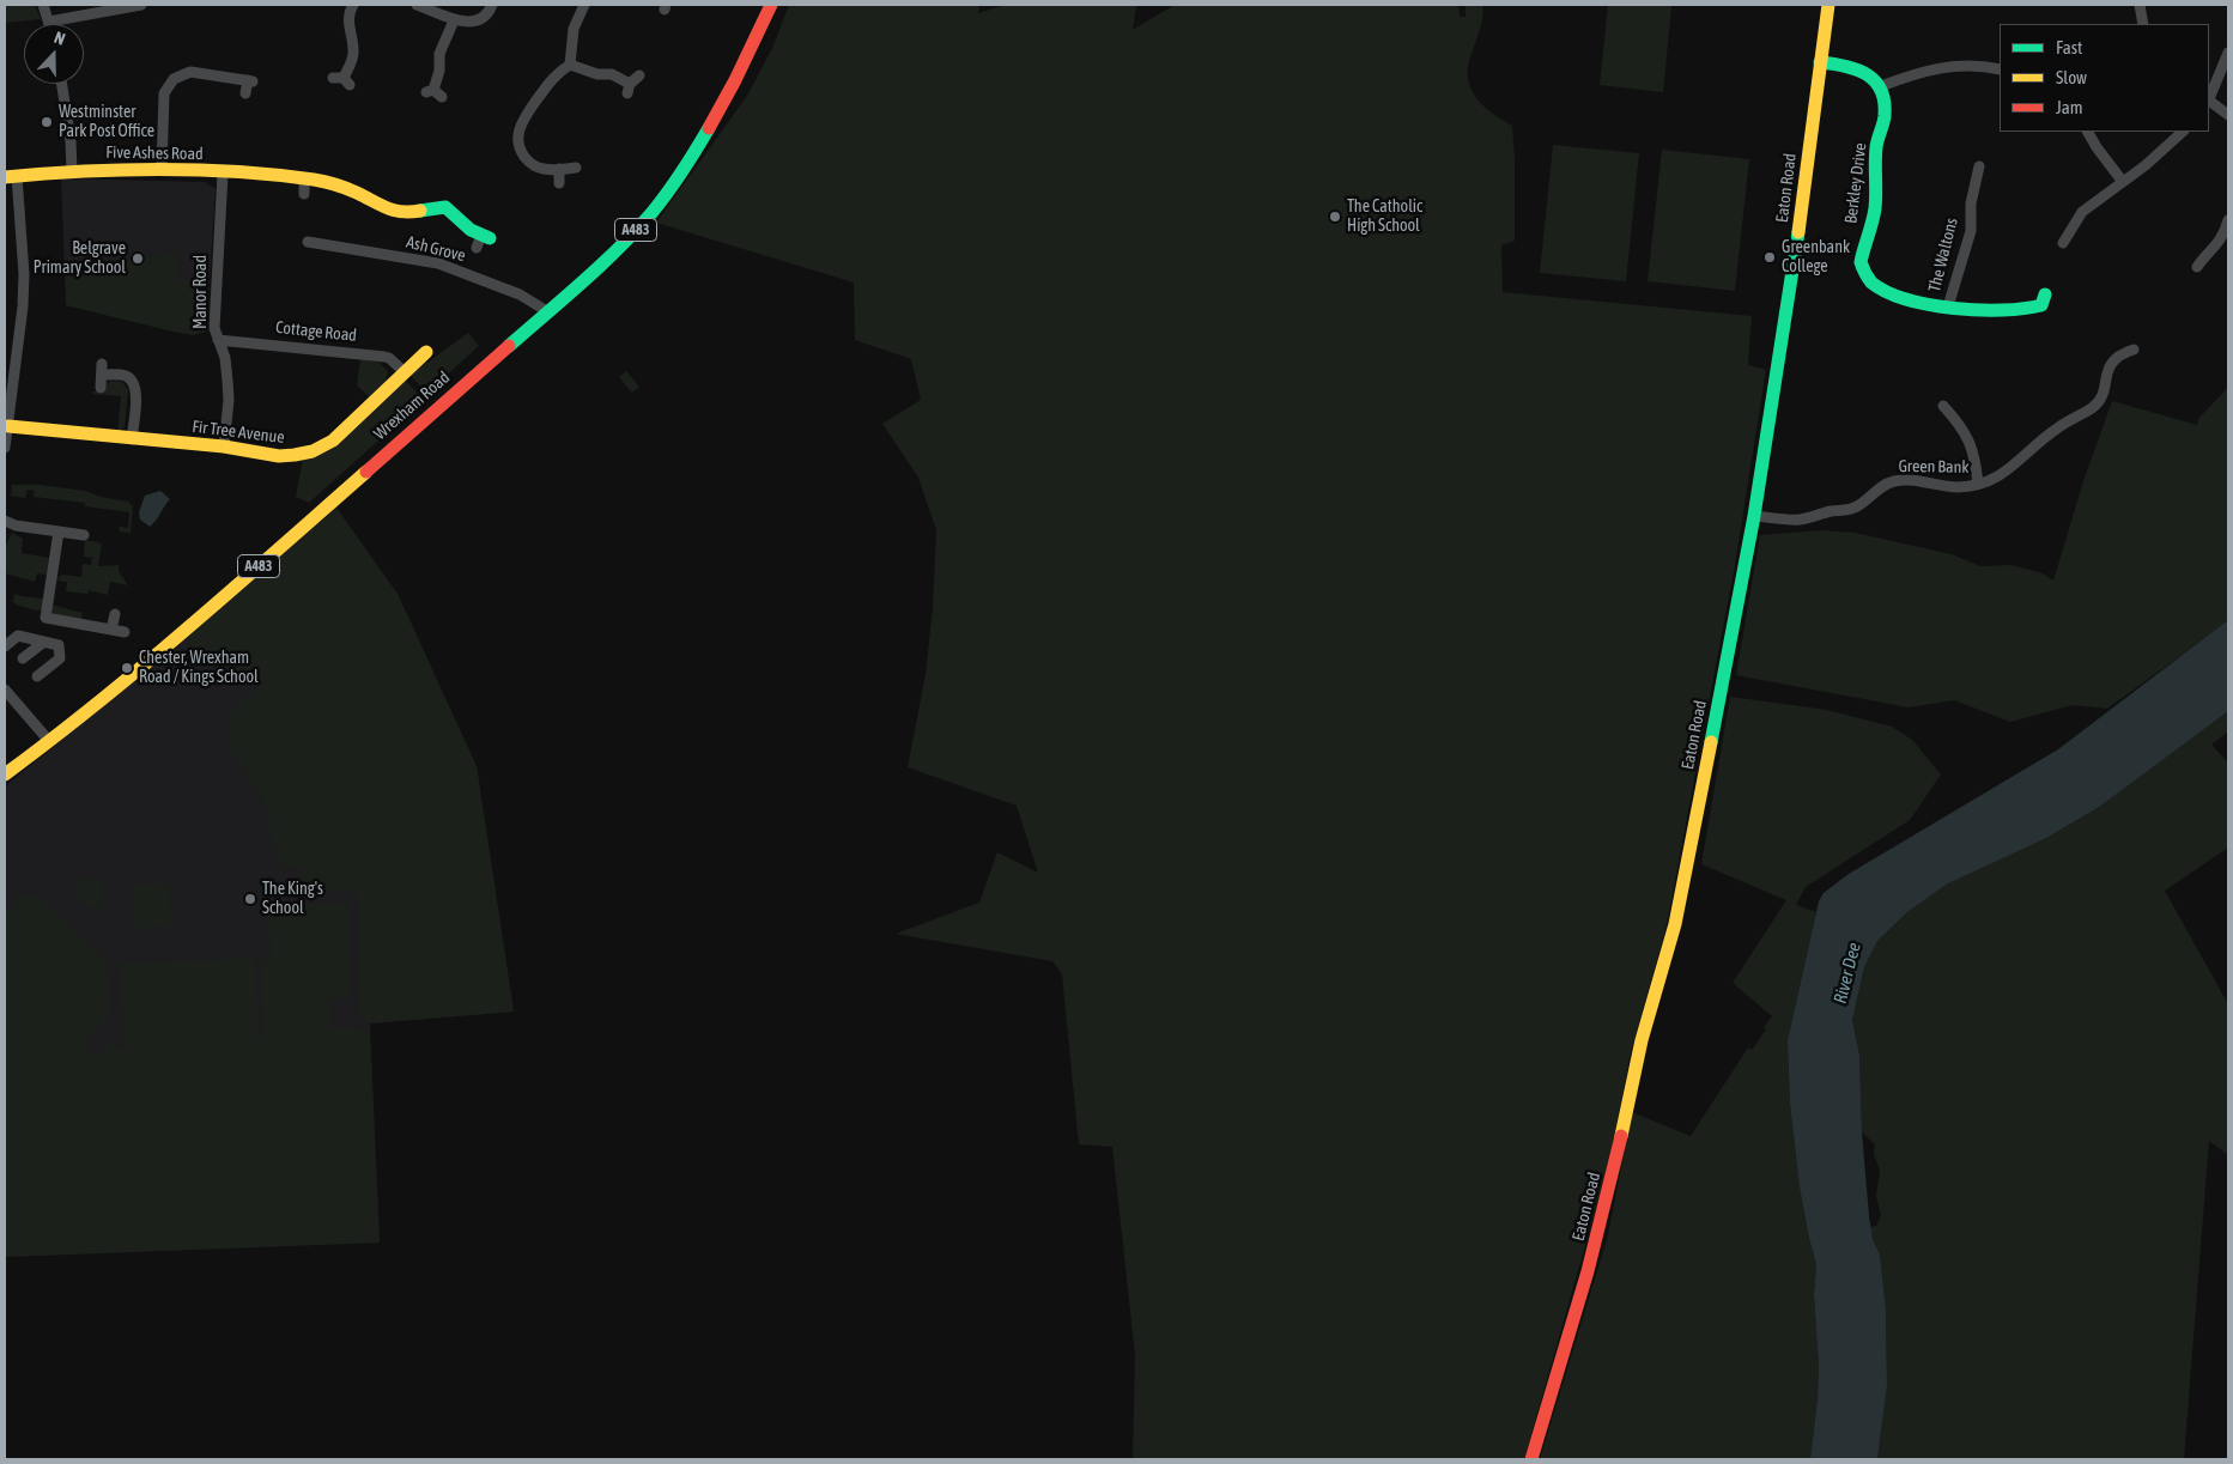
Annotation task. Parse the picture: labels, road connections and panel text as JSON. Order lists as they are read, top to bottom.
{
  "streets": {
    "main road": [
      "Five Ashes Road",
      "Berkley Drive",
      "Eaton Road",
      "A483",
      "Wrexham Road",
      "Fir Tree Avenue"
    ],
    "street": [
      "Ash Grove",
      "The Waltons",
      "Manor Road",
      "Cottage Road",
      "Green Bank"
    ]
  },
  "crossings": [
    ["Five Ashes Road", "Manor Road"],
    ["Berkley Drive", "The Waltons"],
    ["Eaton Road", "Green Bank"],
    ["Ash Grove", "Wrexham Road"],
    ["Manor Road", "Cottage Road"],
    ["Manor Road", "Fir Tree Avenue"],
    ["Cottage Road", "Fir Tree Avenue"]
  ],
  "water": ["River Dee"],
  "places": [
    "Westminster Park Post Office",
    "The Catholic High School",
    "Greenbank College",
    "Belgrave Primary School",
    "Chester, Wrexham Road / Kings School",
    "The King's School"
  ],
  "legend": ["Fast", "Slow", "Jam"],
  "north": "top"
}
